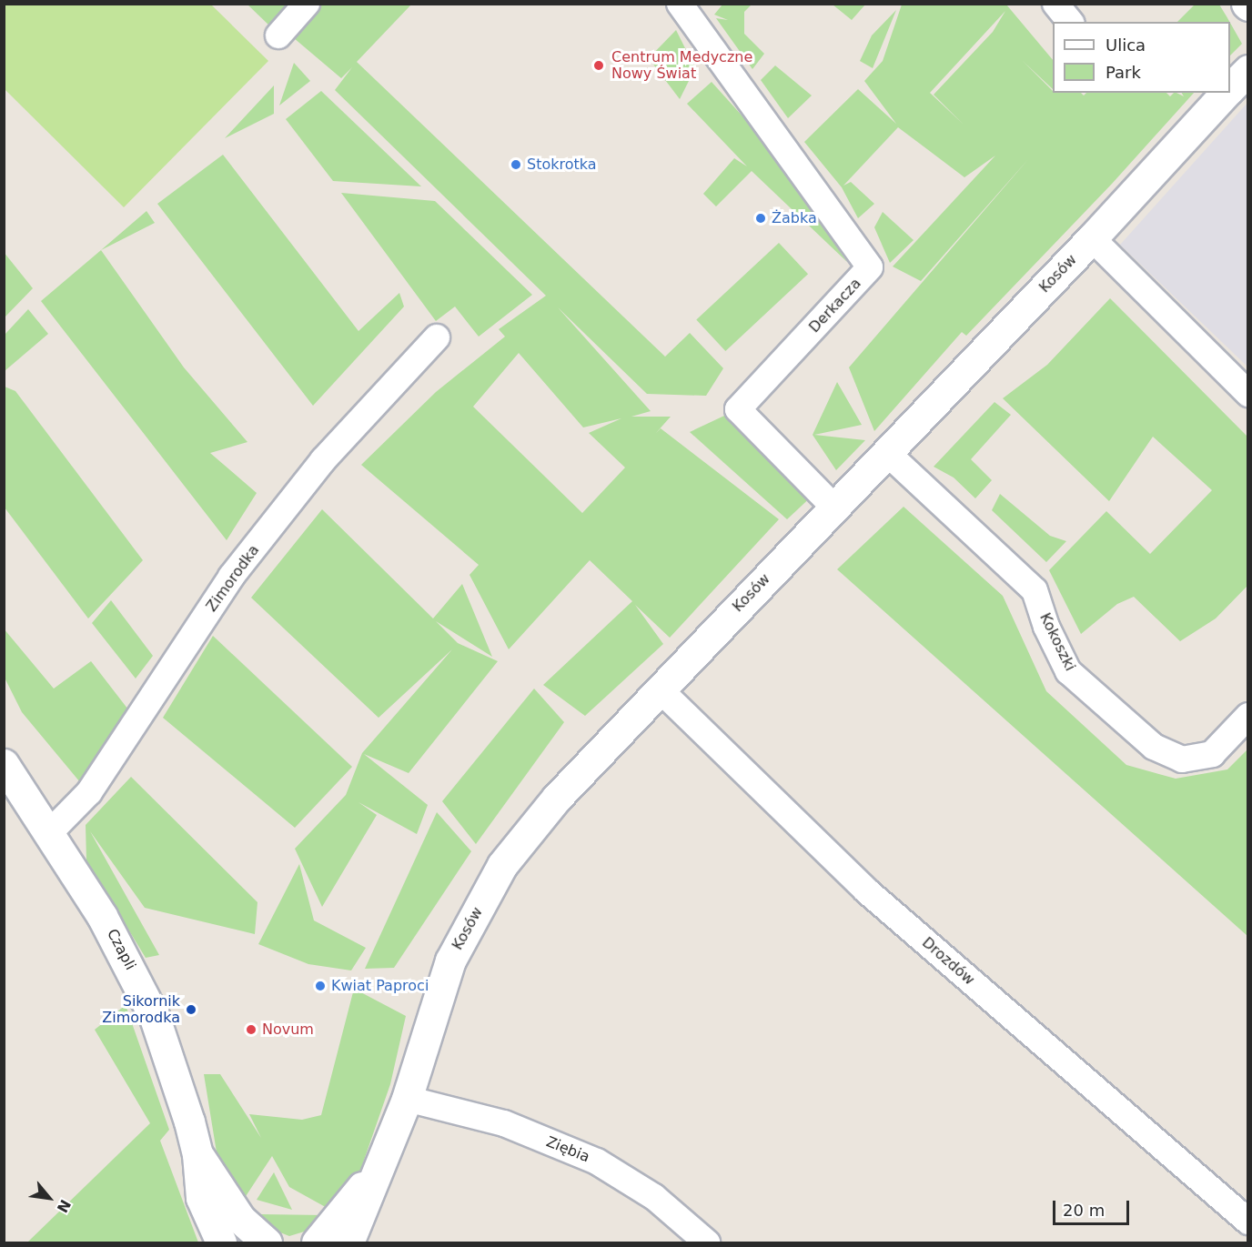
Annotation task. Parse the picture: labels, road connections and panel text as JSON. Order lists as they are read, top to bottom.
{
  "streets": {
    "street": [
      "Kosów",
      "Derkacza",
      "Zimorodka",
      "Kokoszki",
      "Czapli",
      "Drozdów",
      "Ziębia"
    ]
  },
  "crossings": [
    ["Kosów", "Derkacza"],
    ["Kosów", "Kokoszki"],
    ["Kosów", "Drozdów"],
    ["Kosów", "Ziębia"],
    ["Zimorodka", "Czapli"]
  ],
  "places": [
    "Centrum Medyczne Nowy Świat",
    "Stokrotka",
    "Żabka",
    "Kwiat Paproci",
    "Sikornik Zimorodka",
    "Novum"
  ],
  "legend": ["Ulica", "Park"],
  "scale_bar": "20 m",
  "north": "bottom right"
}
